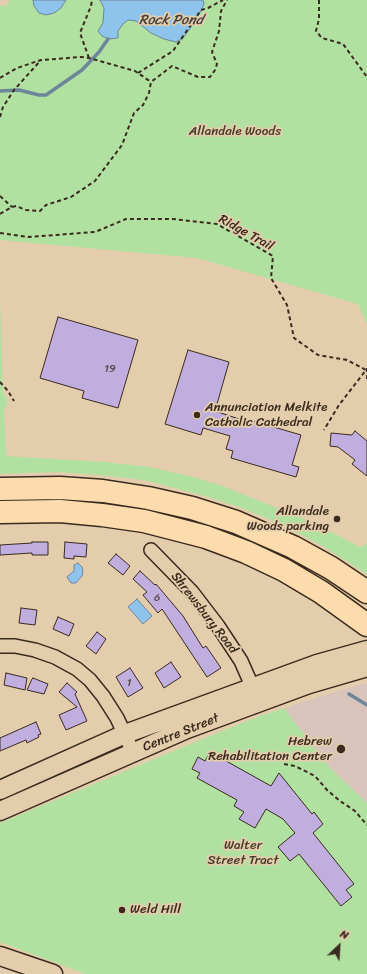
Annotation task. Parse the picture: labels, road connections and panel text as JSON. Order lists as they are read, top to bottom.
{
  "streets": {
    "main road": ["Centre Street"],
    "street": ["Shrewsbury Road"],
    "path": ["Ridge Trail"]
  },
  "crossings": [
    ["Shrewsbury Road", "Centre Street"]
  ],
  "water": ["Rock Pond"],
  "parks": ["Allandale Woods", "Walter Street Tract"],
  "places": [
    "Annunciation Melkite Catholic Cathedral",
    "Allandale Woods parking",
    "Hebrew Rehabilitation Center",
    "Weld Hill"
  ],
  "house_numbers": ["19", "6", "1"],
  "north": "top right"
}
